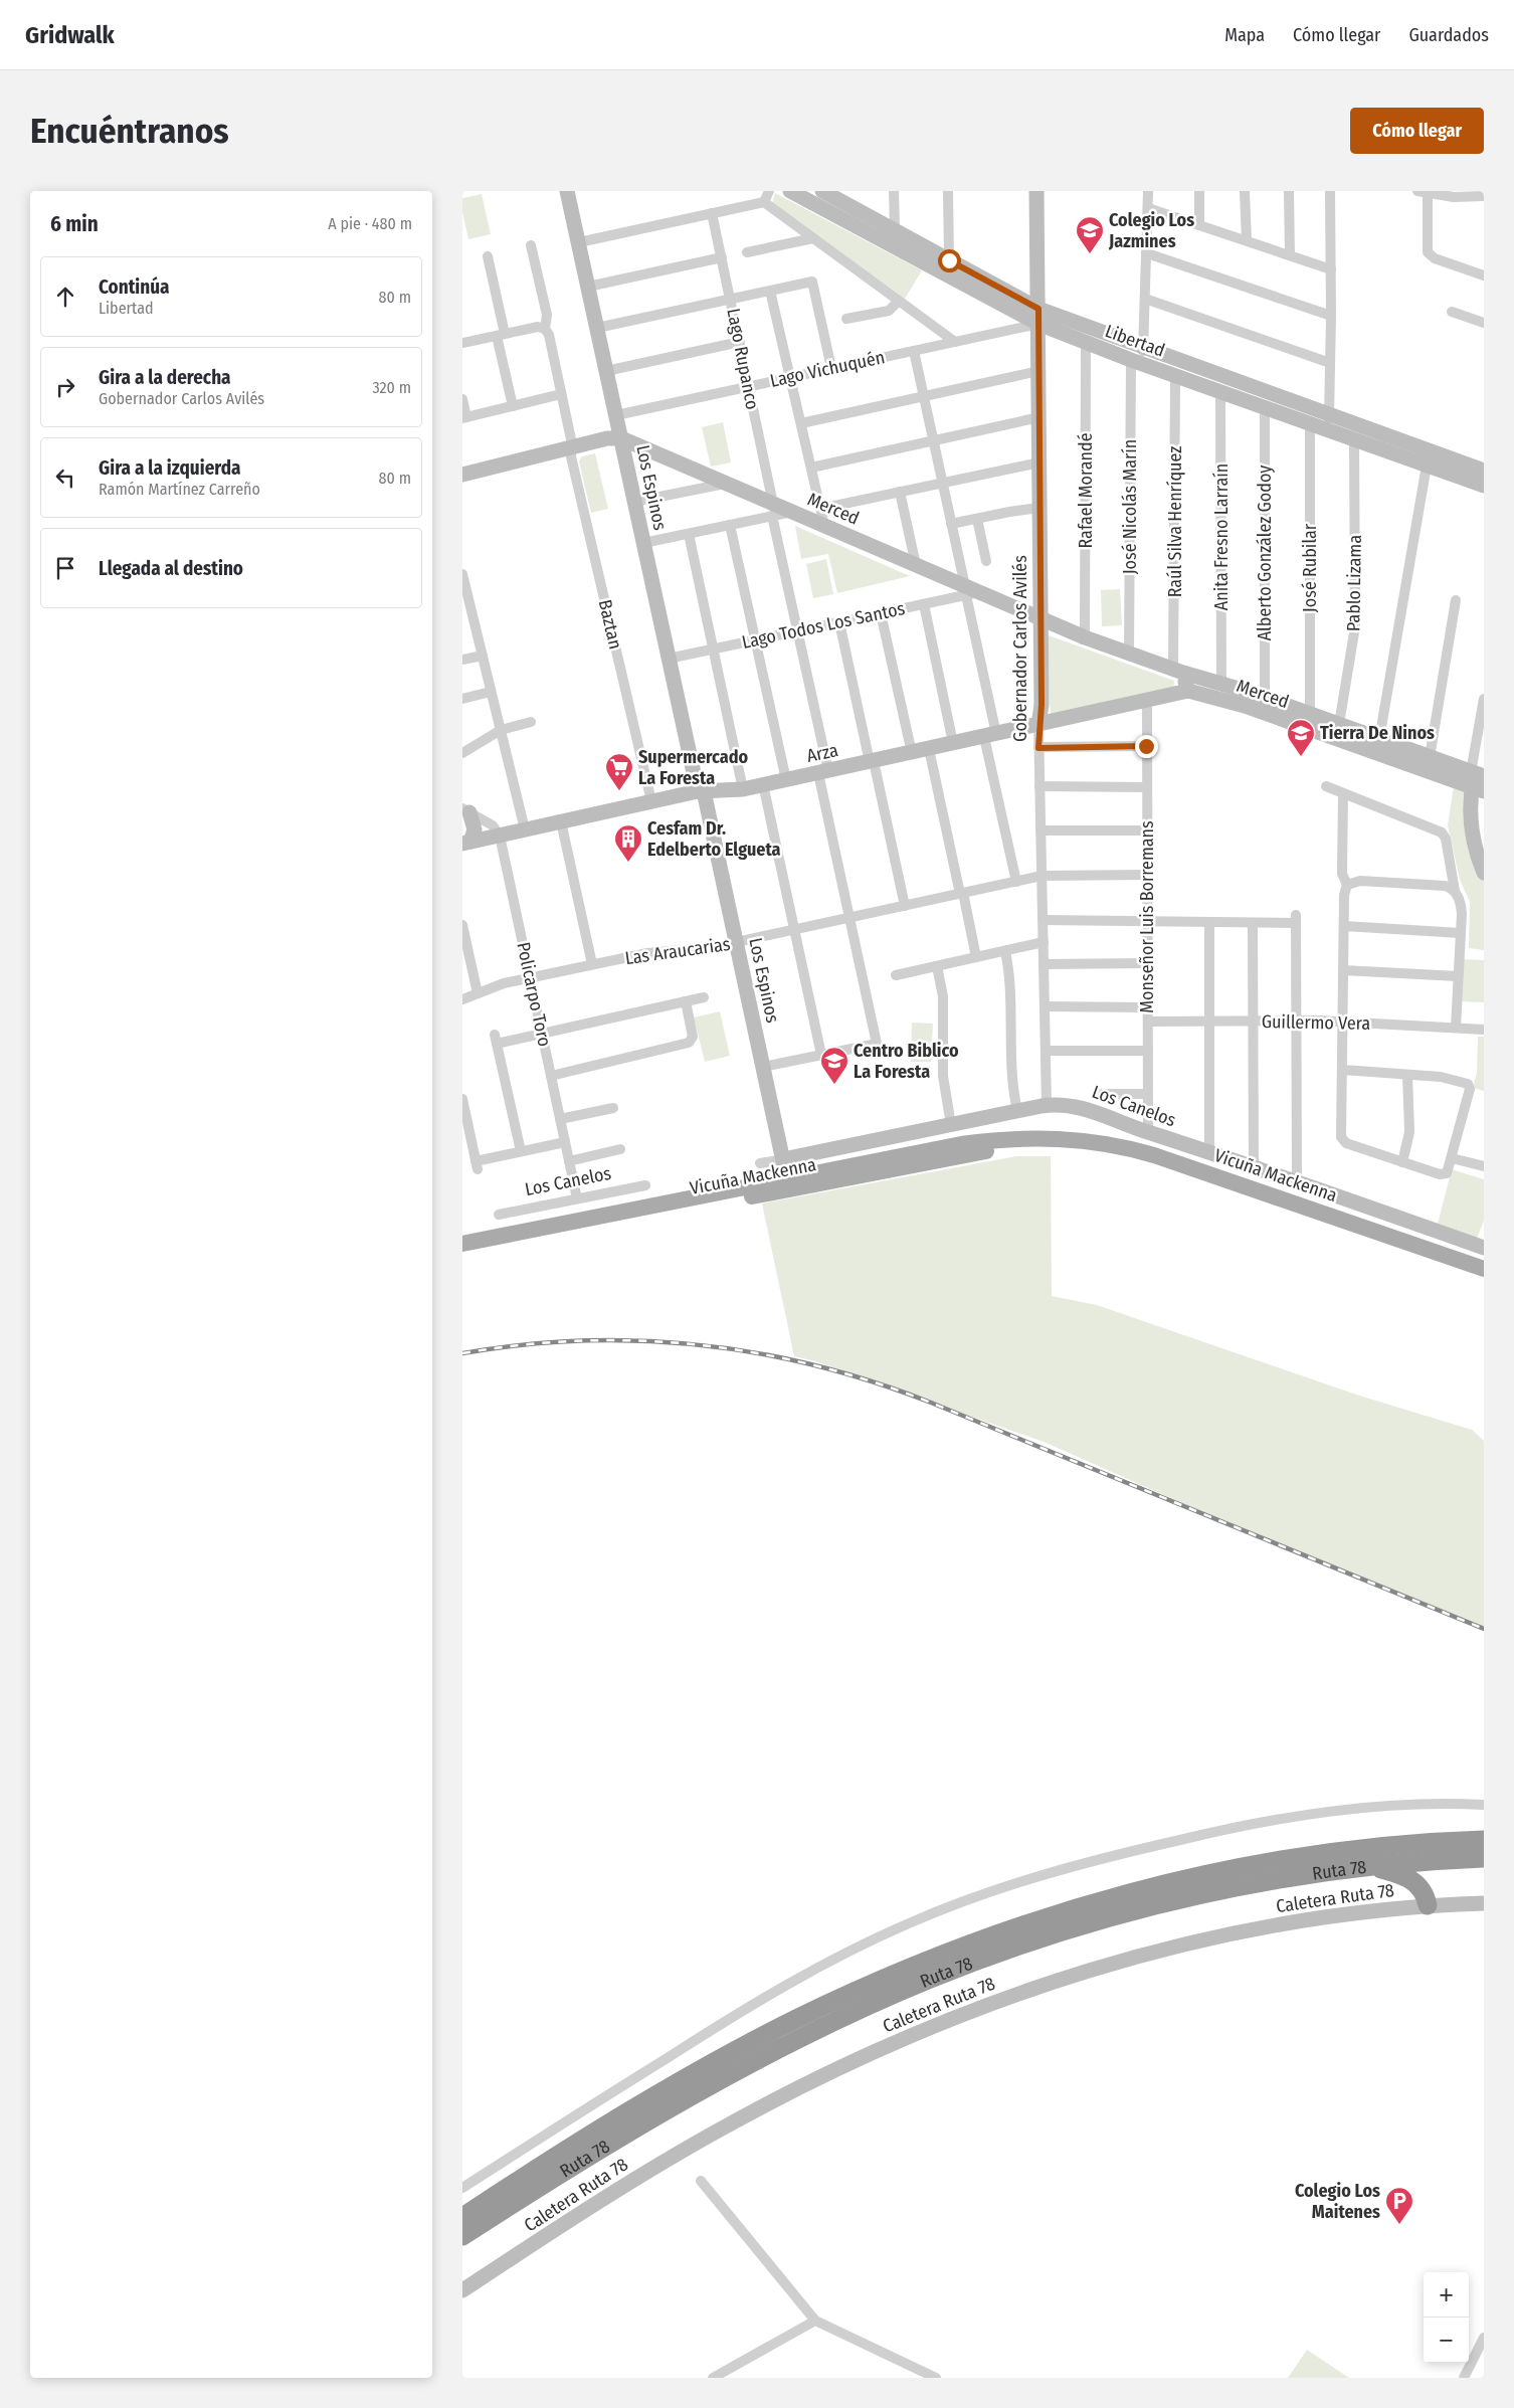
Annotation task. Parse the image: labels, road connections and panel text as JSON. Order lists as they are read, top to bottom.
{
  "streets": {
    "highway": ["Ruta 78"],
    "main road": ["Vicuña Mackenna"],
    "street": [
      "Libertad",
      "Lago Rupanco",
      "Lago Vichuquén",
      "Los Espinos",
      "Rafael Morandé",
      "José Nicolás Marín",
      "Merced",
      "Raúl Silva Henríquez",
      "Anita Fresno Larraín",
      "Alberto González Godoy",
      "José Rubilar",
      "Pablo Lizama",
      "Baztan",
      "Lago Todos Los Santos",
      "Gobernador Carlos Avilés",
      "Arza",
      "Monseñor Luis Borremans",
      "Las Araucarias",
      "Policarpo Toro",
      "Guillermo Vera",
      "Los Canelos",
      "Caletera Ruta 78"
    ]
  },
  "crossings": [
    ["Libertad", "Lago Vichuquén"],
    ["Libertad", "Rafael Morandé"],
    ["Libertad", "José Nicolás Marín"],
    ["Libertad", "Raúl Silva Henríquez"],
    ["Libertad", "Anita Fresno Larraín"],
    ["Libertad", "Alberto González Godoy"],
    ["Libertad", "José Rubilar"],
    ["Libertad", "Pablo Lizama"],
    ["Libertad", "Gobernador Carlos Avilés"],
    ["Lago Rupanco", "Lago Vichuquén"],
    ["Lago Rupanco", "Merced"],
    ["Lago Rupanco", "Lago Todos Los Santos"],
    ["Lago Rupanco", "Arza"],
    ["Lago Rupanco", "Las Araucarias"],
    ["Lago Vichuquén", "Los Espinos"],
    ["Lago Vichuquén", "Gobernador Carlos Avilés"],
    ["Los Espinos", "Merced"],
    ["Los Espinos", "Lago Todos Los Santos"],
    ["Los Espinos", "Arza"],
    ["Los Espinos", "Las Araucarias"],
    ["Los Espinos", "Los Canelos"],
    ["Los Espinos", "Vicuña Mackenna"],
    ["Rafael Morandé", "Merced"],
    ["José Nicolás Marín", "Merced"],
    ["Merced", "Raúl Silva Henríquez"],
    ["Merced", "Anita Fresno Larraín"],
    ["Merced", "Alberto González Godoy"],
    ["Merced", "José Rubilar"],
    ["Merced", "Pablo Lizama"],
    ["Merced", "Baztan"],
    ["Merced", "Lago Todos Los Santos"],
    ["Merced", "Gobernador Carlos Avilés"],
    ["Merced", "Arza"],
    ["Baztan", "Arza"],
    ["Gobernador Carlos Avilés", "Arza"],
    ["Gobernador Carlos Avilés", "Las Araucarias"],
    ["Gobernador Carlos Avilés", "Los Canelos"],
    ["Arza", "Monseñor Luis Borremans"],
    ["Arza", "Policarpo Toro"],
    ["Monseñor Luis Borremans", "Las Araucarias"],
    ["Monseñor Luis Borremans", "Guillermo Vera"],
    ["Monseñor Luis Borremans", "Los Canelos"],
    ["Las Araucarias", "Policarpo Toro"],
    ["Policarpo Toro", "Los Canelos"]
  ],
  "places": {
    "school or university": ["Colegio Los Jazmines", "Tierra De Ninos", "Centro Biblico La Foresta"],
    "supermarket": ["Supermercado La Foresta"],
    "building": ["Cesfam Dr. Edelberto Elgueta"],
    "parking": ["Colegio Los Maitenes"]
  },
  "page": {
    "header": "Gridwalk",
    "nav": ["Mapa", "Cómo llegar", "Guardados"],
    "buttons": "Cómo llegar",
    "title": "Encuéntranos",
    "heading": ["6 min", "A pie · 480 m"],
    "list": [
      ["Continúa", "Libertad", "80 m"],
      ["Gira a la derecha", "Gobernador Carlos Avilés", "320 m"],
      ["Gira a la izquierda", "Ramón Martínez Carreño", "80 m"],
      "Llegada al destino"
    ],
    "map_buttons": ["+", "−"]
  }
}
